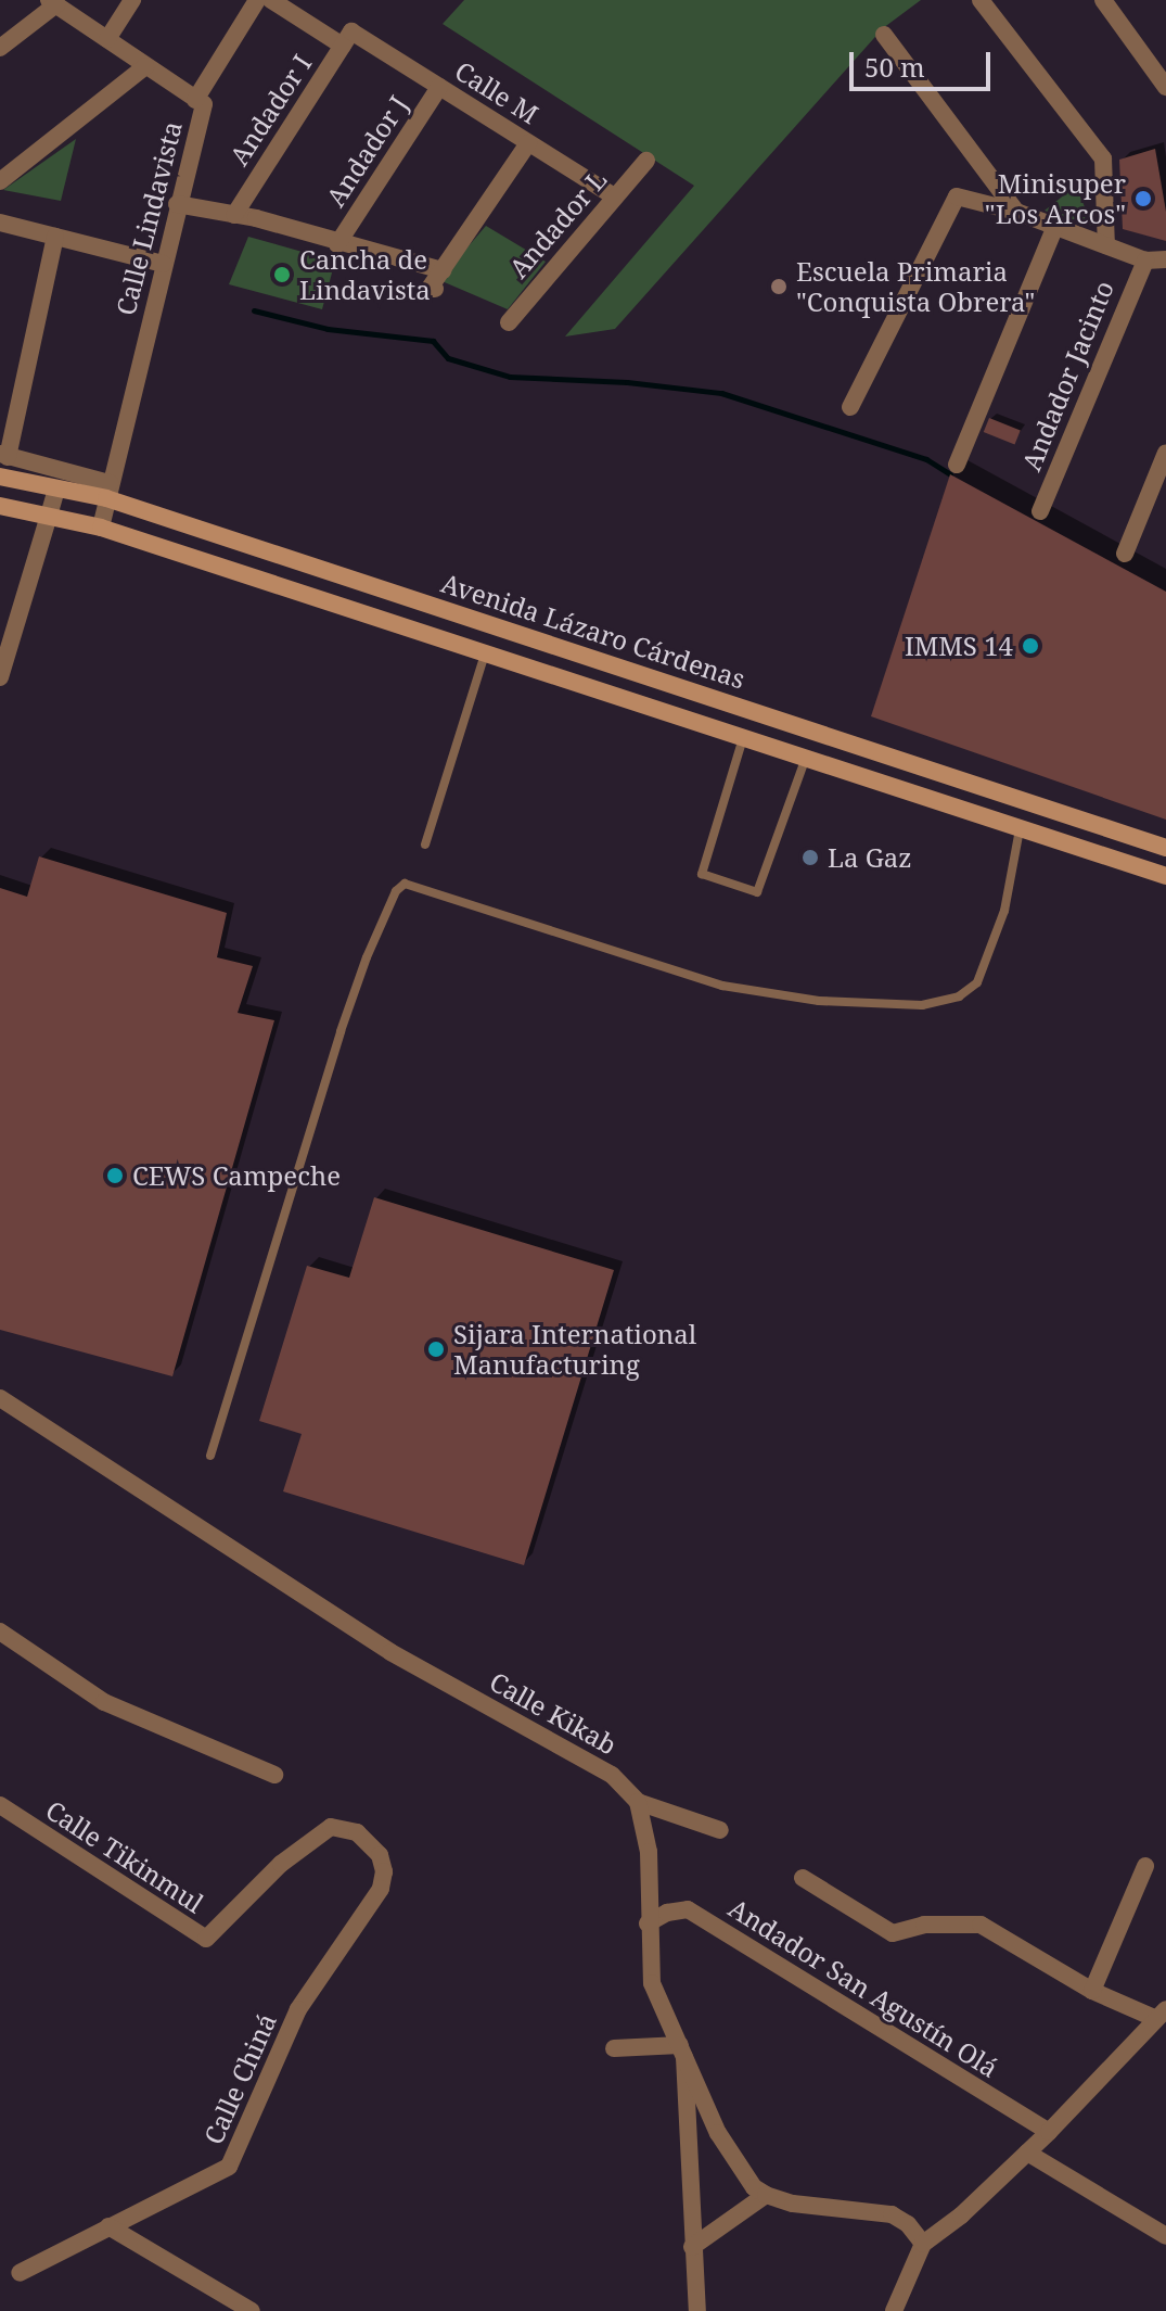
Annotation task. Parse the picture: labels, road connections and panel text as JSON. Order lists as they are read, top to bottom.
{
  "streets": {
    "main road": ["Avenida Lázaro Cárdenas"],
    "street": [
      "Calle M",
      "Andador I",
      "Andador J",
      "Calle Lindavista",
      "Andador L",
      "Andador Jacinto",
      "Calle Kikab",
      "Calle Tikinmul",
      "Andador San Agustín Olá",
      "Calle Chiná"
    ]
  },
  "crossings": [
    ["Calle M", "Andador I"],
    ["Calle M", "Andador J"],
    ["Calle M", "Andador L"],
    ["Calle Lindavista", "Avenida Lázaro Cárdenas"],
    ["Calle Tikinmul", "Calle Chiná"]
  ],
  "places": [
    "Minisuper \"Los Arcos\"",
    "Cancha de Lindavista",
    "Escuela Primaria \"Conquista Obrera\"",
    "IMMS 14",
    "La Gaz",
    "CEWS Campeche",
    "Sijara International Manufacturing"
  ],
  "scale_bar": "50 m"
}
